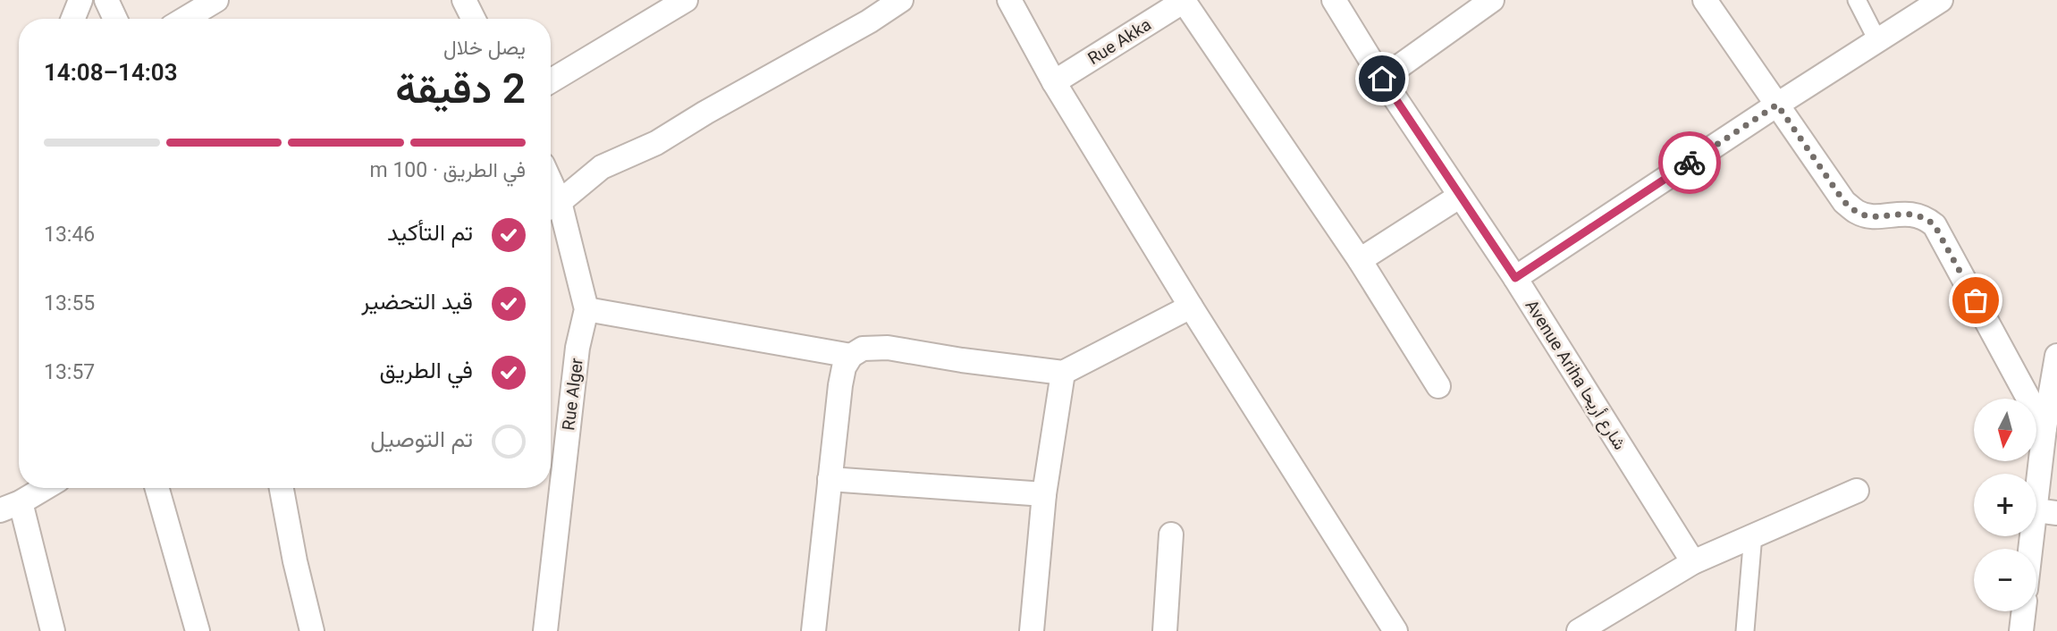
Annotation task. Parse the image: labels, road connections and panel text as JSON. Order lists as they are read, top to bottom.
{
  "streets": {
    "street": ["Rue Akka", "Avenue Ariha شارع أريحا", "Rue Alger"]
  },
  "north": "bottom",
  "page": {
    "heading": ["2 دقيقة", "يصل خلال", "14:03–14:08"],
    "bar": "في الطريق · 100 m",
    "list": [
      ["تم التأكيد", "13:46"],
      ["قيد التحضير", "13:55"],
      ["في الطريق", "13:57"],
      "تم التوصيل"
    ],
    "map_buttons": ["+", "−"]
  }
}
